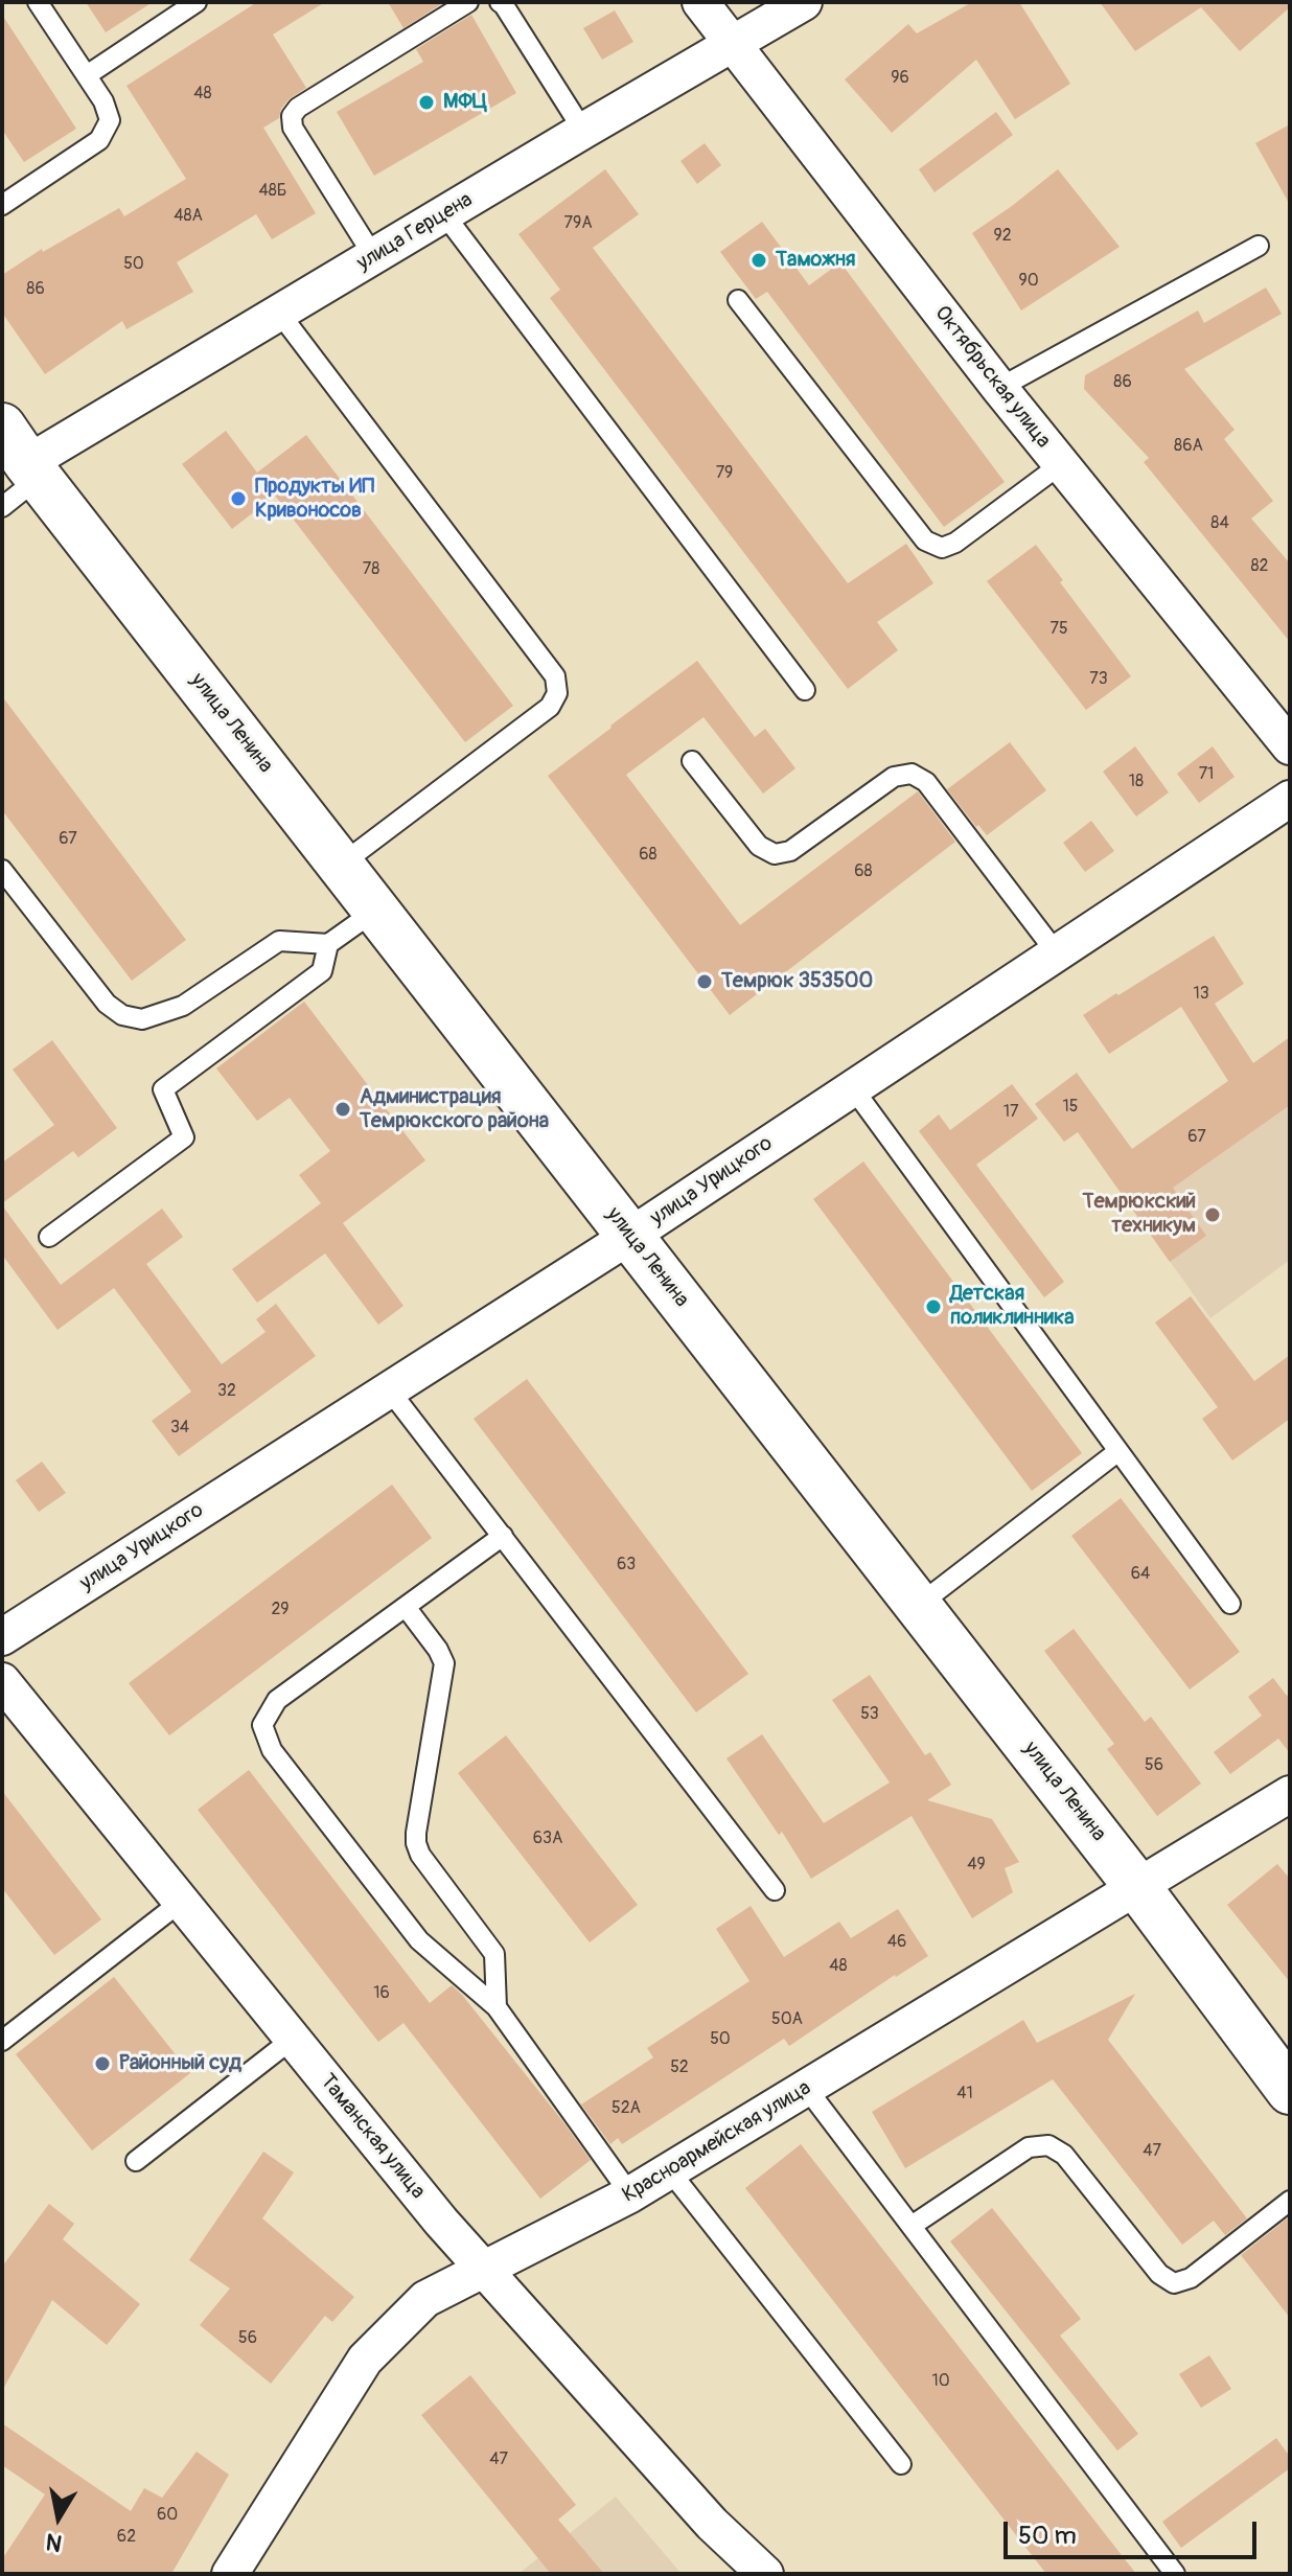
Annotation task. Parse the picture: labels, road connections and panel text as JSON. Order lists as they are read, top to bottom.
{
  "streets": {
    "street": [
      "улица Герцена",
      "Октябрьская улица",
      "улица Ленина",
      "улица Урицкого",
      "Таманская улица",
      "Красноармейская улица"
    ]
  },
  "crossings": [
    ["улица Герцена", "Октябрьская улица"],
    ["улица Герцена", "улица Ленина"],
    ["улица Ленина", "улица Урицкого"],
    ["улица Ленина", "Красноармейская улица"],
    ["Таманская улица", "Красноармейская улица"]
  ],
  "places": [
    "МФЦ",
    "Таможня",
    "Продукты ИП Кривоносов",
    "Темрюк 353500",
    "Администрация Темрюкского района",
    "Темрюкский техникум",
    "Детская поликлинника",
    "Районный суд"
  ],
  "house_numbers": [
    "96",
    "48",
    "48Б",
    "48А",
    "79А",
    "92",
    "50",
    "90",
    "86",
    "86",
    "86А",
    "79",
    "84",
    "82",
    "78",
    "75",
    "73",
    "71",
    "18",
    "67",
    "68",
    "68",
    "13",
    "15",
    "17",
    "67",
    "32",
    "34",
    "63",
    "64",
    "29",
    "53",
    "56",
    "63А",
    "49",
    "46",
    "48",
    "16",
    "50А",
    "50",
    "52",
    "41",
    "52А",
    "47",
    "56",
    "10",
    "47",
    "60",
    "62"
  ],
  "scale_bar": "50 m",
  "north": "bottom"
}
